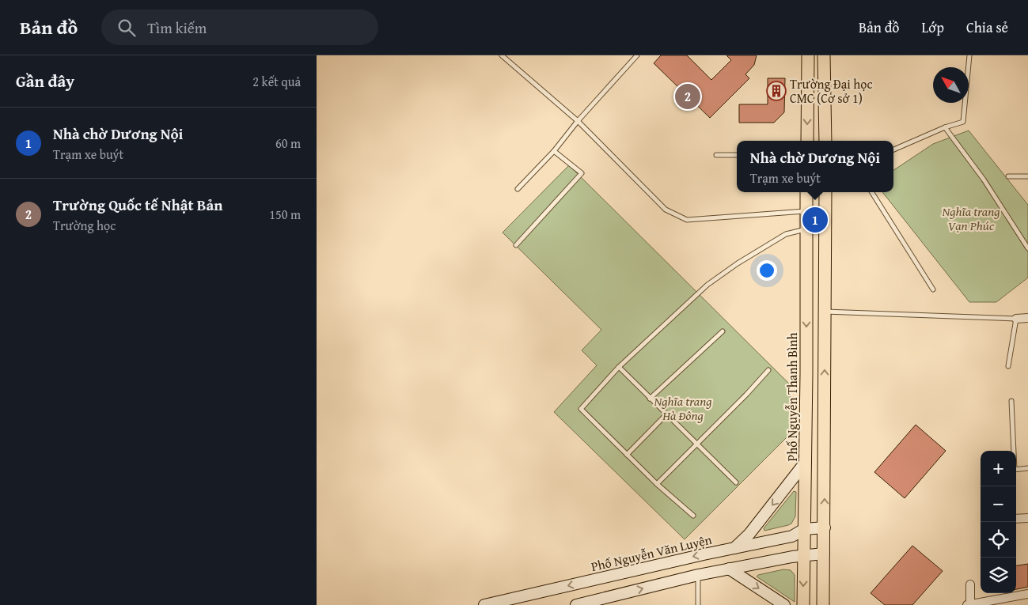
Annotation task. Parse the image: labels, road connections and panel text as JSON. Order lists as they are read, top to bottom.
{
  "streets": {
    "main road": ["Phố Nguyễn Thanh Bình", "Phố Nguyễn Văn Luyện"]
  },
  "crossings": [
    ["Phố Nguyễn Thanh Bình", "Phố Nguyễn Văn Luyện"]
  ],
  "parks": ["Nghĩa trang Vạn Phúc", "Nghĩa trang Hà Đông"],
  "places": {
    "building": ["Trường Đại học CMC (Cơ sở 1)"]
  },
  "north": "top left",
  "page": {
    "header": "Bản đồ",
    "search": "Tìm kiếm",
    "nav": ["Bản đồ", "Lớp", "Chia sẻ"],
    "heading": ["Gần đây", "2 kết quả"],
    "pins": ["2", "1"],
    "list": [
      {
        "mark": "1",
        "name": "Nhà chờ Dương Nội",
        "note": "Trạm xe buýt",
        "value": "60 m"
      },
      {
        "mark": "2",
        "name": "Trường Quốc tế Nhật Bản",
        "note": "Trường học",
        "value": "150 m"
      }
    ],
    "popup": ["Nhà chờ Dương Nội", "Trạm xe buýt"],
    "map_buttons": ["+", "−"]
  }
}
